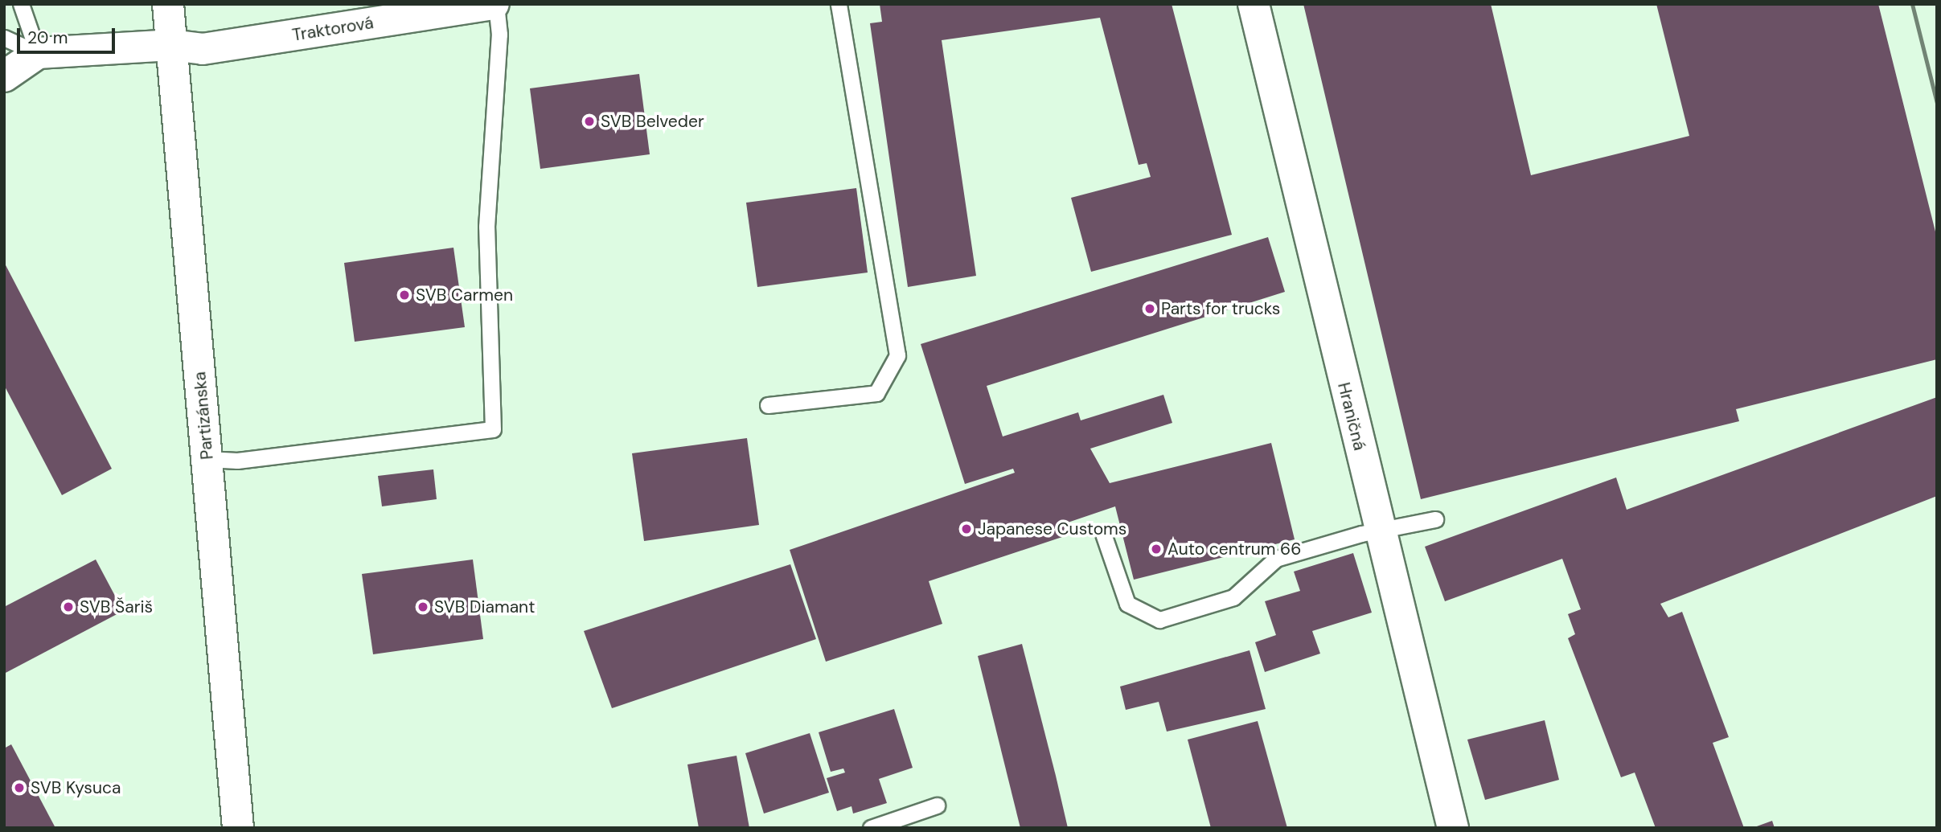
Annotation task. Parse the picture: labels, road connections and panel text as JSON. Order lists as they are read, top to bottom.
{
  "streets": {
    "street": ["Traktorová", "Partizánska", "Hraničná"]
  },
  "crossings": [
    ["Traktorová", "Partizánska"]
  ],
  "places": [
    "SVB Belveder",
    "SVB Carmen",
    "Parts for trucks",
    "Japanese Customs",
    "Auto centrum 66",
    "SVB Šariš",
    "SVB Diamant",
    "SVB Kysuca"
  ],
  "scale_bar": "20 m"
}
